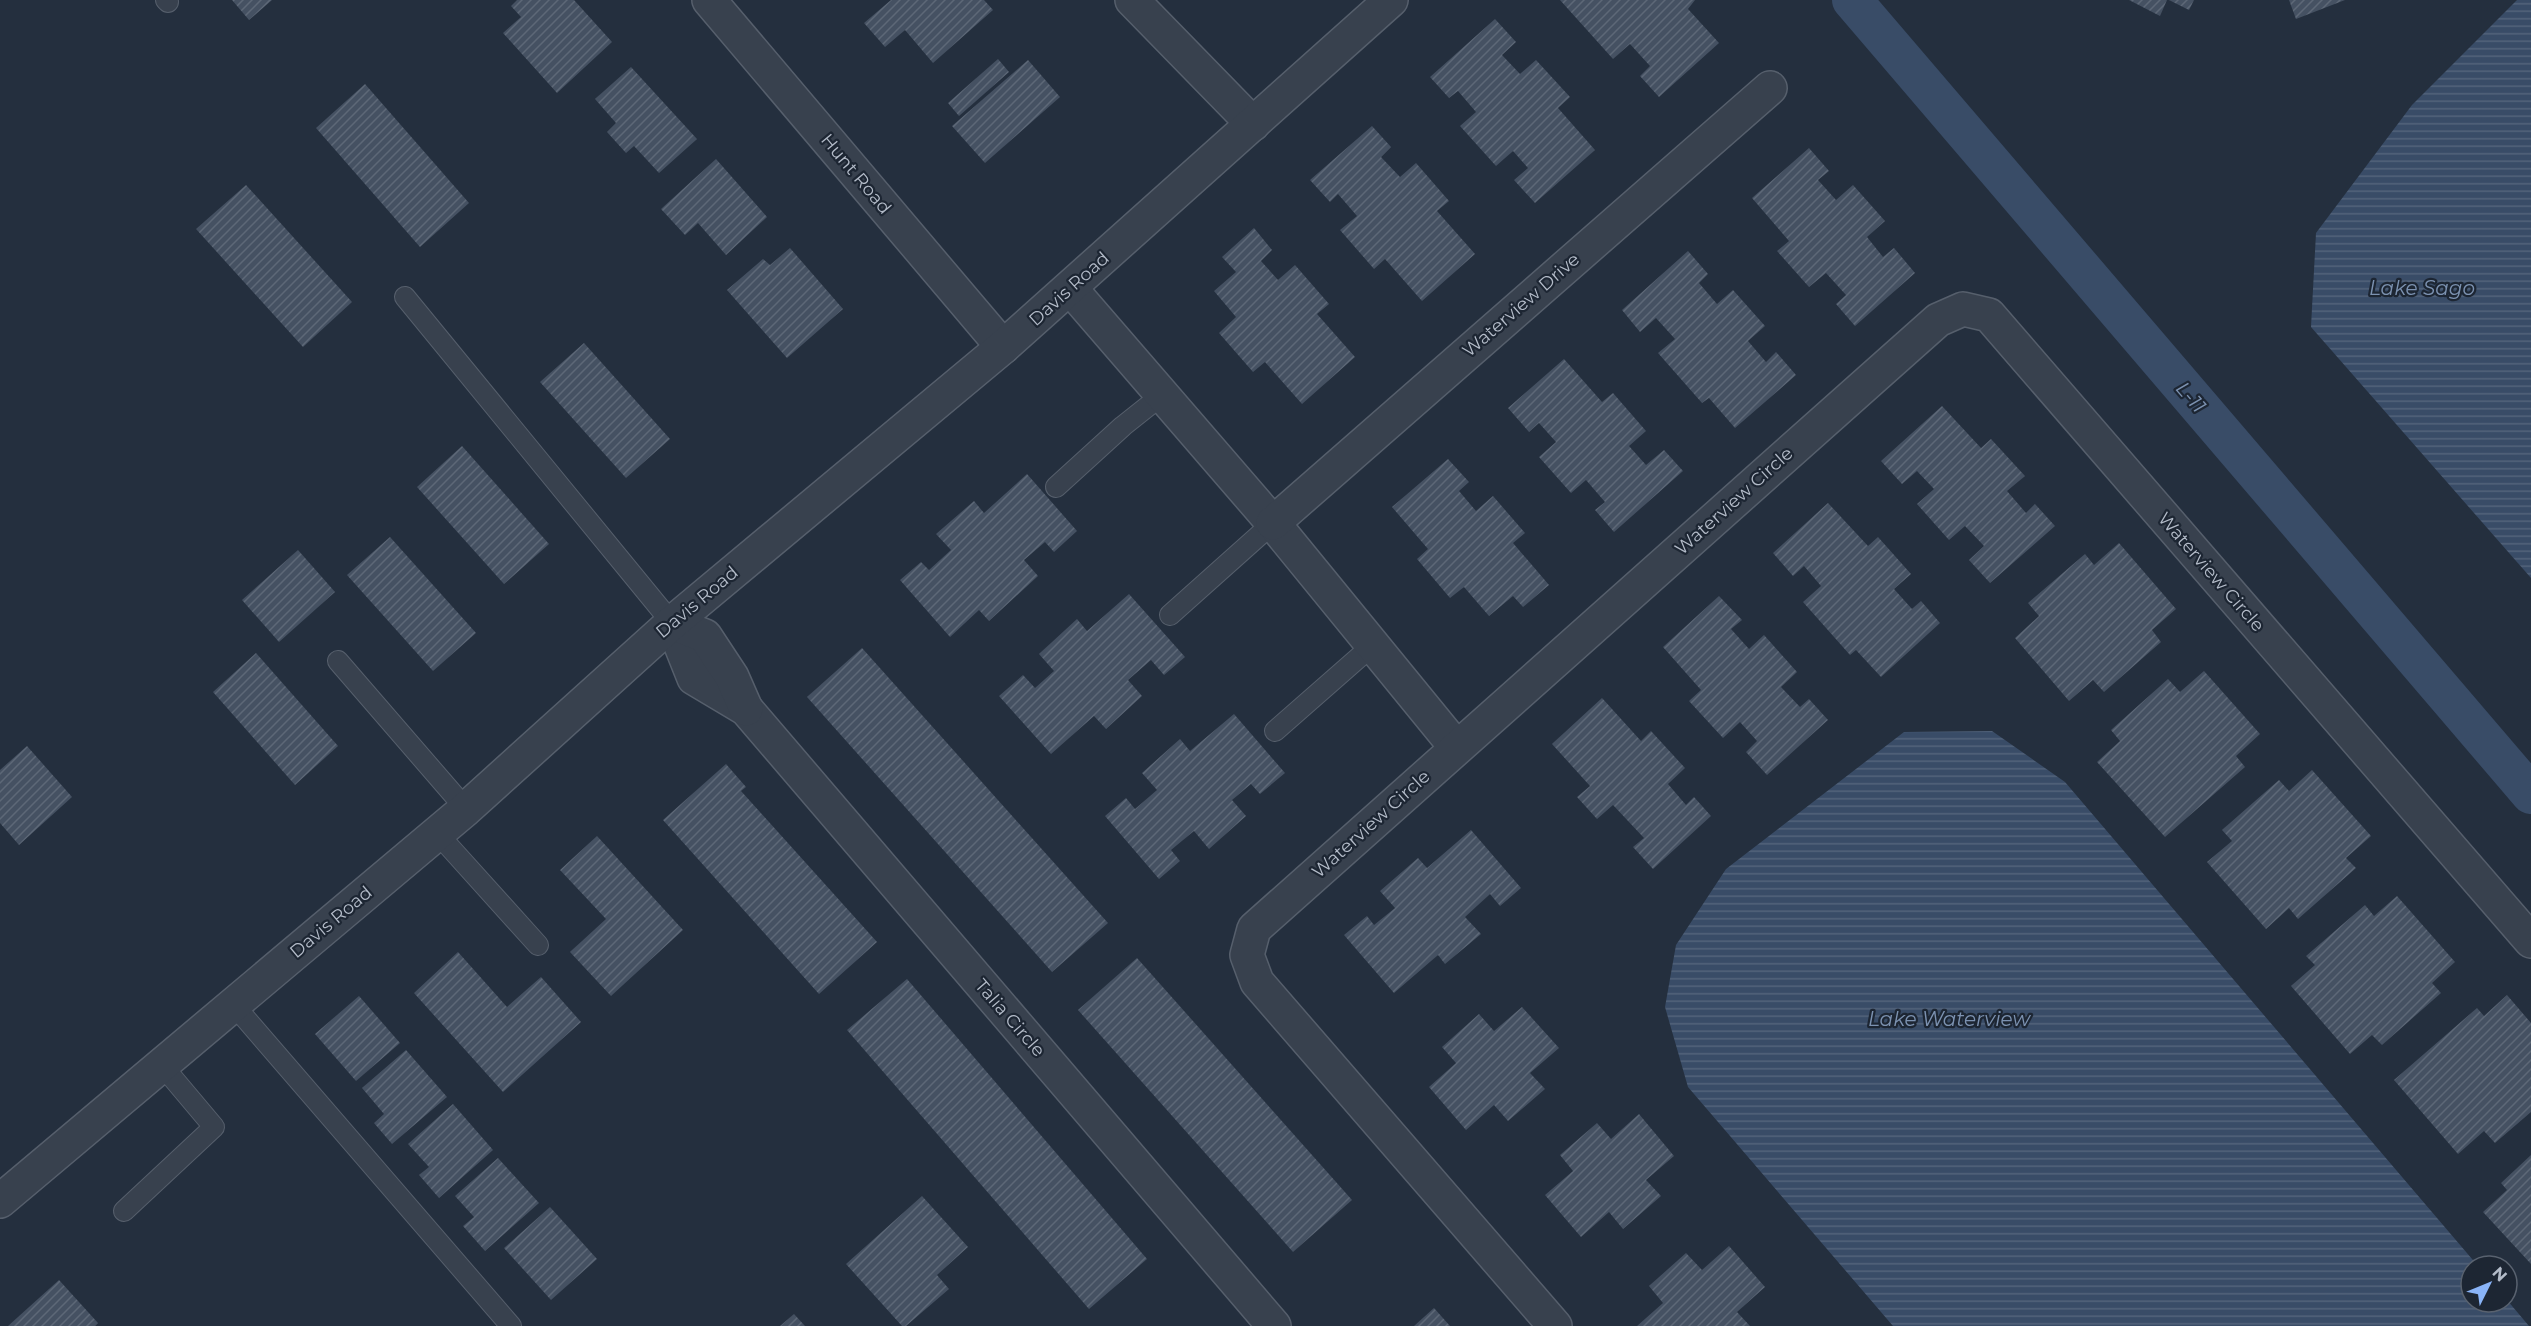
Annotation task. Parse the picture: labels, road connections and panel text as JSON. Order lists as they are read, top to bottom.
{
  "streets": {
    "street": [
      "Hunt Road",
      "Davis Road",
      "Waterview Drive",
      "Waterview Circle",
      "Talia Circle"
    ]
  },
  "crossings": [
    ["Hunt Road", "Davis Road"],
    ["Davis Road", "Talia Circle"]
  ],
  "water": ["Lake Sago", "L-11", "Lake Waterview"],
  "north": "top right"
}
